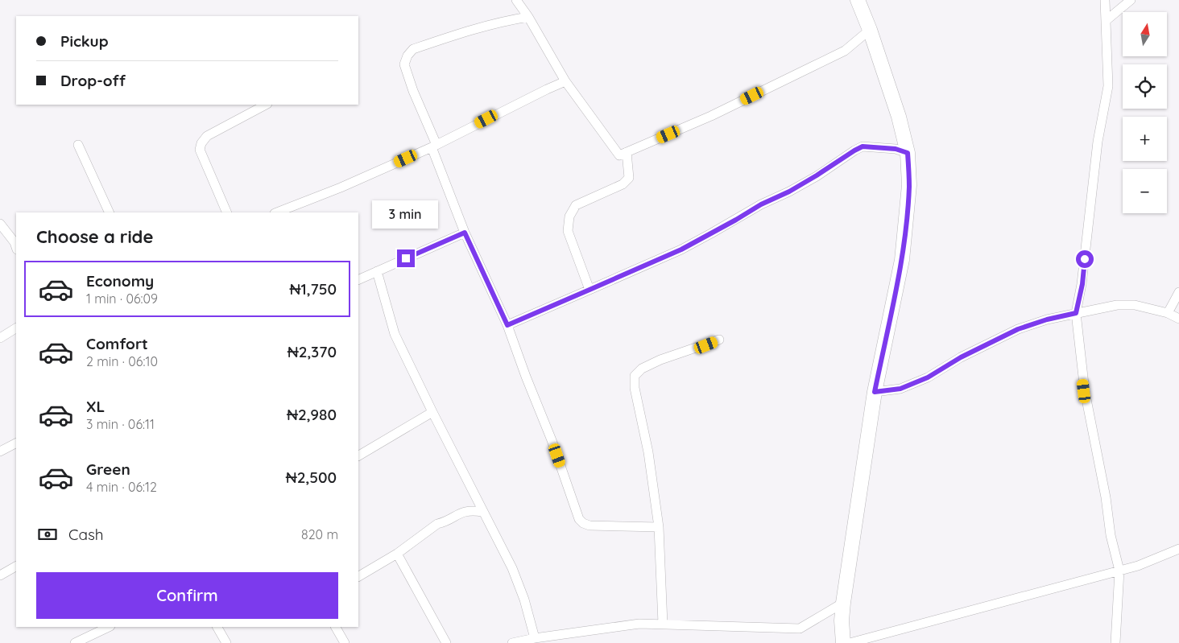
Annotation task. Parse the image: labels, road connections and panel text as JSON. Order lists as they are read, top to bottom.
{
  "north": "top",
  "page": {
    "map_buttons": ["+", "−"],
    "banner": ["Pickup", "Drop-off"],
    "bubble": "3 min",
    "heading": "Choose a ride",
    "list": [
      {
        "name": "Economy",
        "note": "1 min · 06:09",
        "value": "₦1,750"
      },
      {
        "name": "Comfort",
        "note": "2 min · 06:10",
        "value": "₦2,370"
      },
      {
        "name": "XL",
        "note": "3 min · 06:11",
        "value": "₦2,980"
      },
      {
        "name": "Green",
        "note": "4 min · 06:12",
        "value": "₦2,500"
      }
    ],
    "pay": ["Cash", "820 m"],
    "buttons": "Confirm"
  }
}
